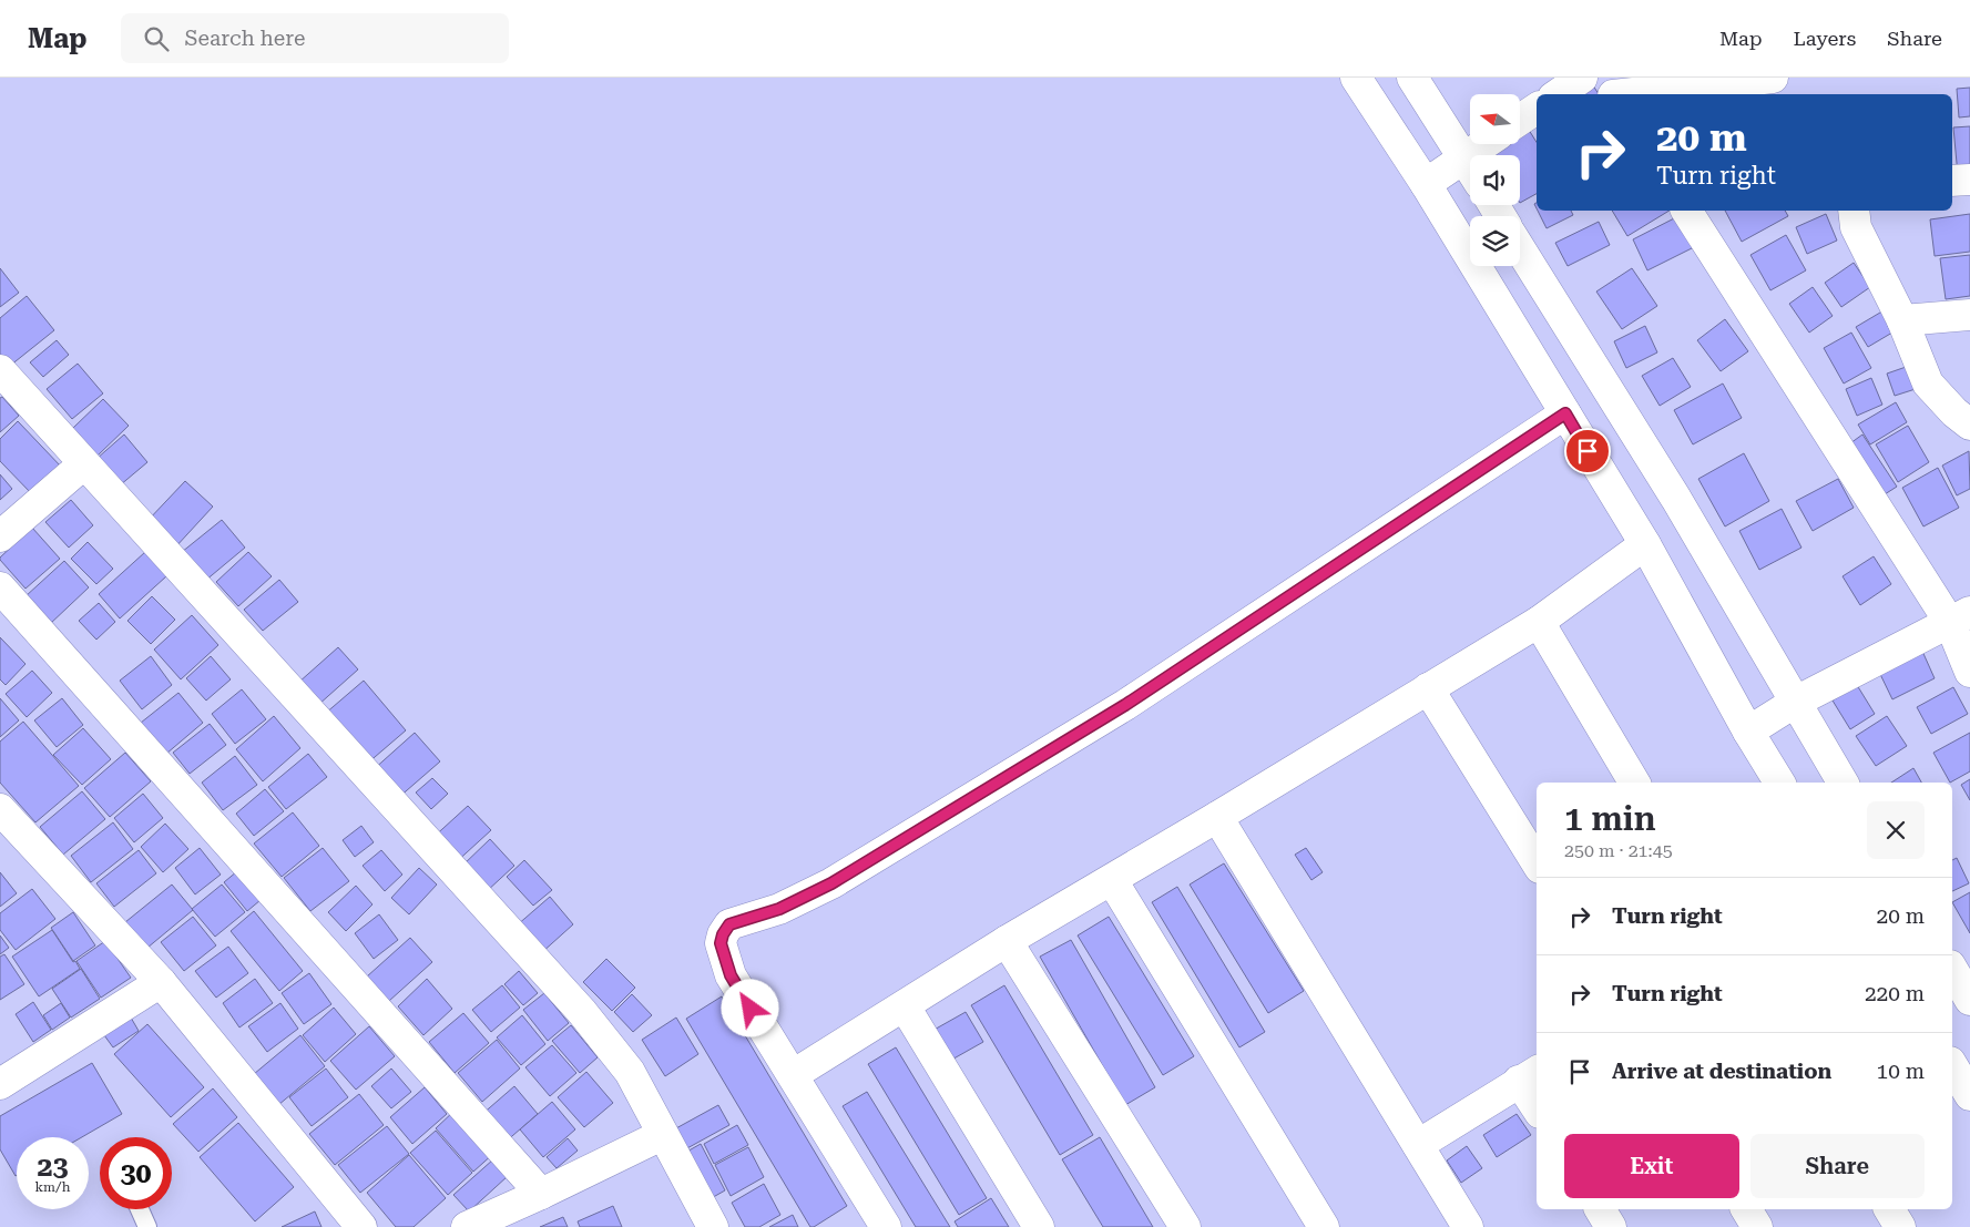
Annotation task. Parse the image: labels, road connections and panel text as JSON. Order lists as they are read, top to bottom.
{
  "north": "left",
  "page": {
    "header": "Map",
    "search": "Search here",
    "nav": ["Map", "Layers", "Share"],
    "turn": ["20 m", "Turn right"],
    "heading": ["1 min", "250 m · 21:45"],
    "list": [
      {
        "name": "Turn right",
        "value": "20 m"
      },
      {
        "name": "Turn right",
        "value": "220 m"
      },
      {
        "name": "Arrive at destination",
        "value": "10 m"
      }
    ],
    "buttons": ["Exit", "Share"],
    "speed": "23 km/h",
    "limit": "30"
  }
}
